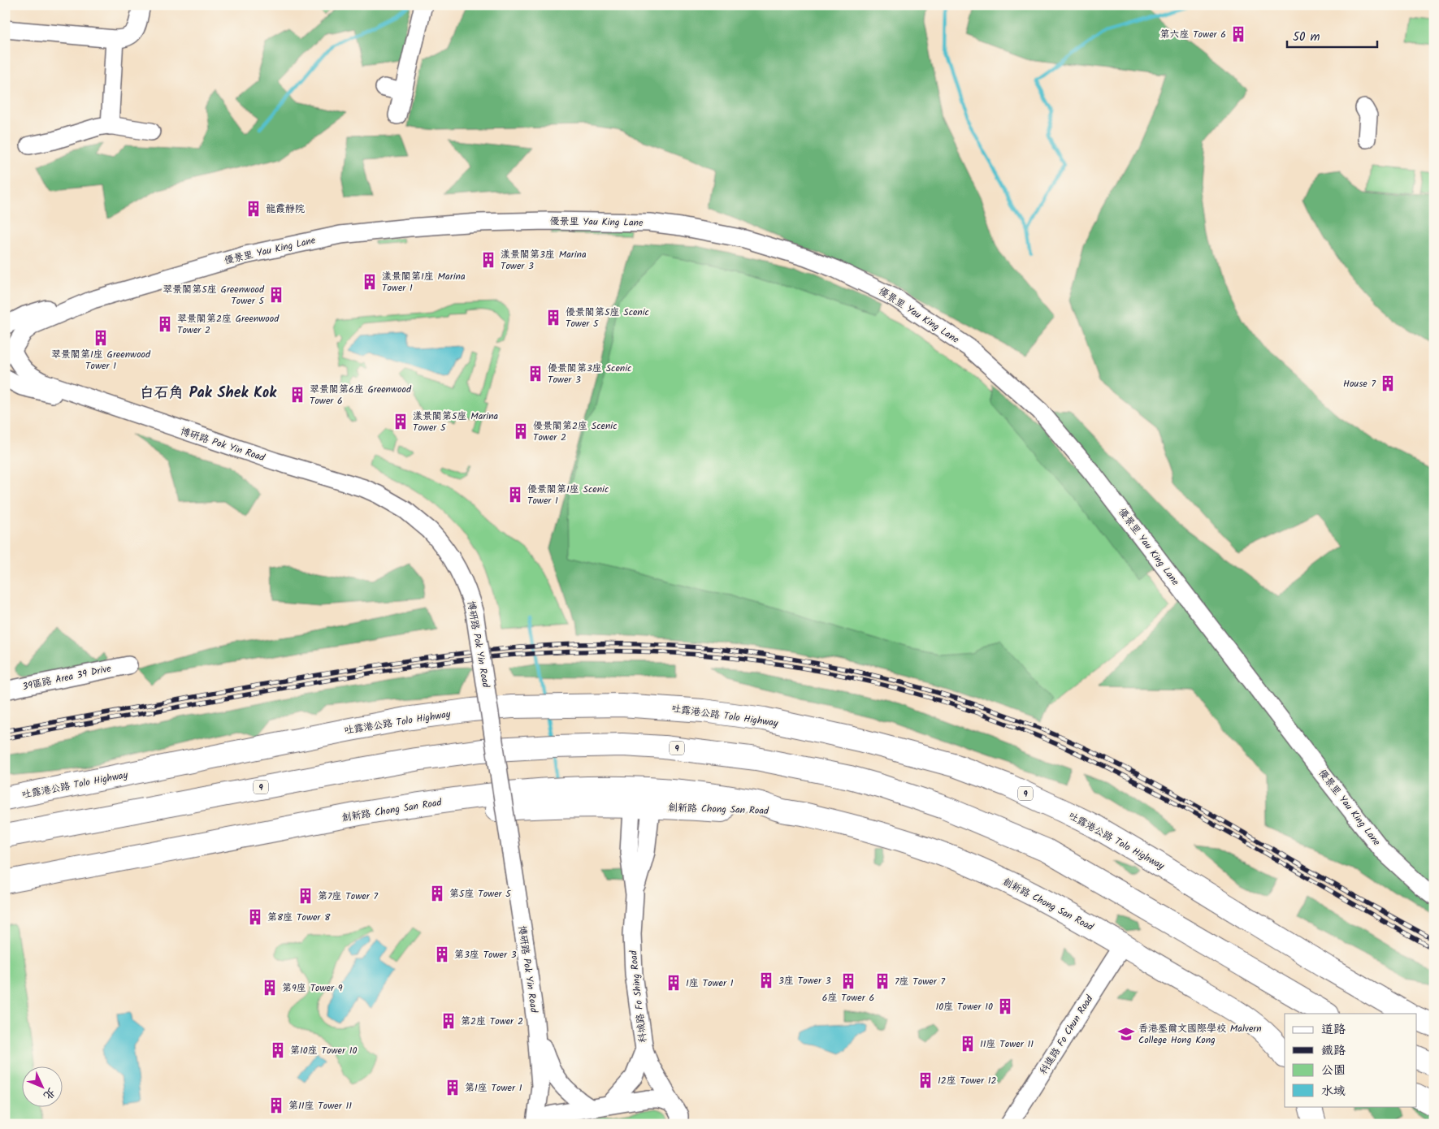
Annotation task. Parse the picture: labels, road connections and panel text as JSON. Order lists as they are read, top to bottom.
{
  "streets": {
    "main road": ["吐露港公路 Tolo Highway", "9", "創新路 Chong San Road"],
    "street": [
      "優景里 Yau King Lane",
      "博研路 Pok Yin Road",
      "39區路 Area 39 Drive",
      "科城路 Fo Shing Road",
      "科進路 Fo Chun Road"
    ]
  },
  "crossings": [
    ["優景里 Yau King Lane", "博研路 Pok Yin Road"],
    ["博研路 Pok Yin Road", "創新路 Chong San Road"],
    ["創新路 Chong San Road", "科城路 Fo Shing Road"],
    ["創新路 Chong San Road", "科進路 Fo Chun Road"]
  ],
  "districts": ["白石角 Pak Shek Kok"],
  "places": {
    "building": [
      "第六座 Tower 6",
      "龍霞靜院",
      "漾景閣第3座 Marina Tower 3",
      "漾景閣第1座 Marina Tower 1",
      "翠景閣第5座 Greenwood Tower 5",
      "優景閣第5座 Scenic Tower 5",
      "翠景閣第2座 Greenwood Tower 2",
      "翠景閣第1座 Greenwood Tower 1",
      "優景閣第3座 Scenic Tower 3",
      "House 7",
      "翠景閣第6座 Greenwood Tower 6",
      "漾景閣第5座 Marina Tower 5",
      "優景閣第2座 Scenic Tower 2",
      "優景閣第1座 Scenic Tower 1",
      "第5座 Tower 5",
      "第7座 Tower 7",
      "第8座 Tower 8",
      "第3座 Tower 3",
      "3座 Tower 3",
      "6座 Tower 6",
      "7座 Tower 7",
      "1座 Tower 1",
      "第9座 Tower 9",
      "10座 Tower 10",
      "第2座 Tower 2",
      "11座 Tower 11",
      "第10座 Tower 10",
      "12座 Tower 12",
      "第1座 Tower 1",
      "第11座 Tower 11"
    ],
    "school or university": ["香港墨爾文國際學校 Malvern College Hong Kong"]
  },
  "legend": [
    "道路",
    "鐵路",
    "公園",
    "水域"
  ],
  "scale_bar": "50 m",
  "north": "bottom right"
}
